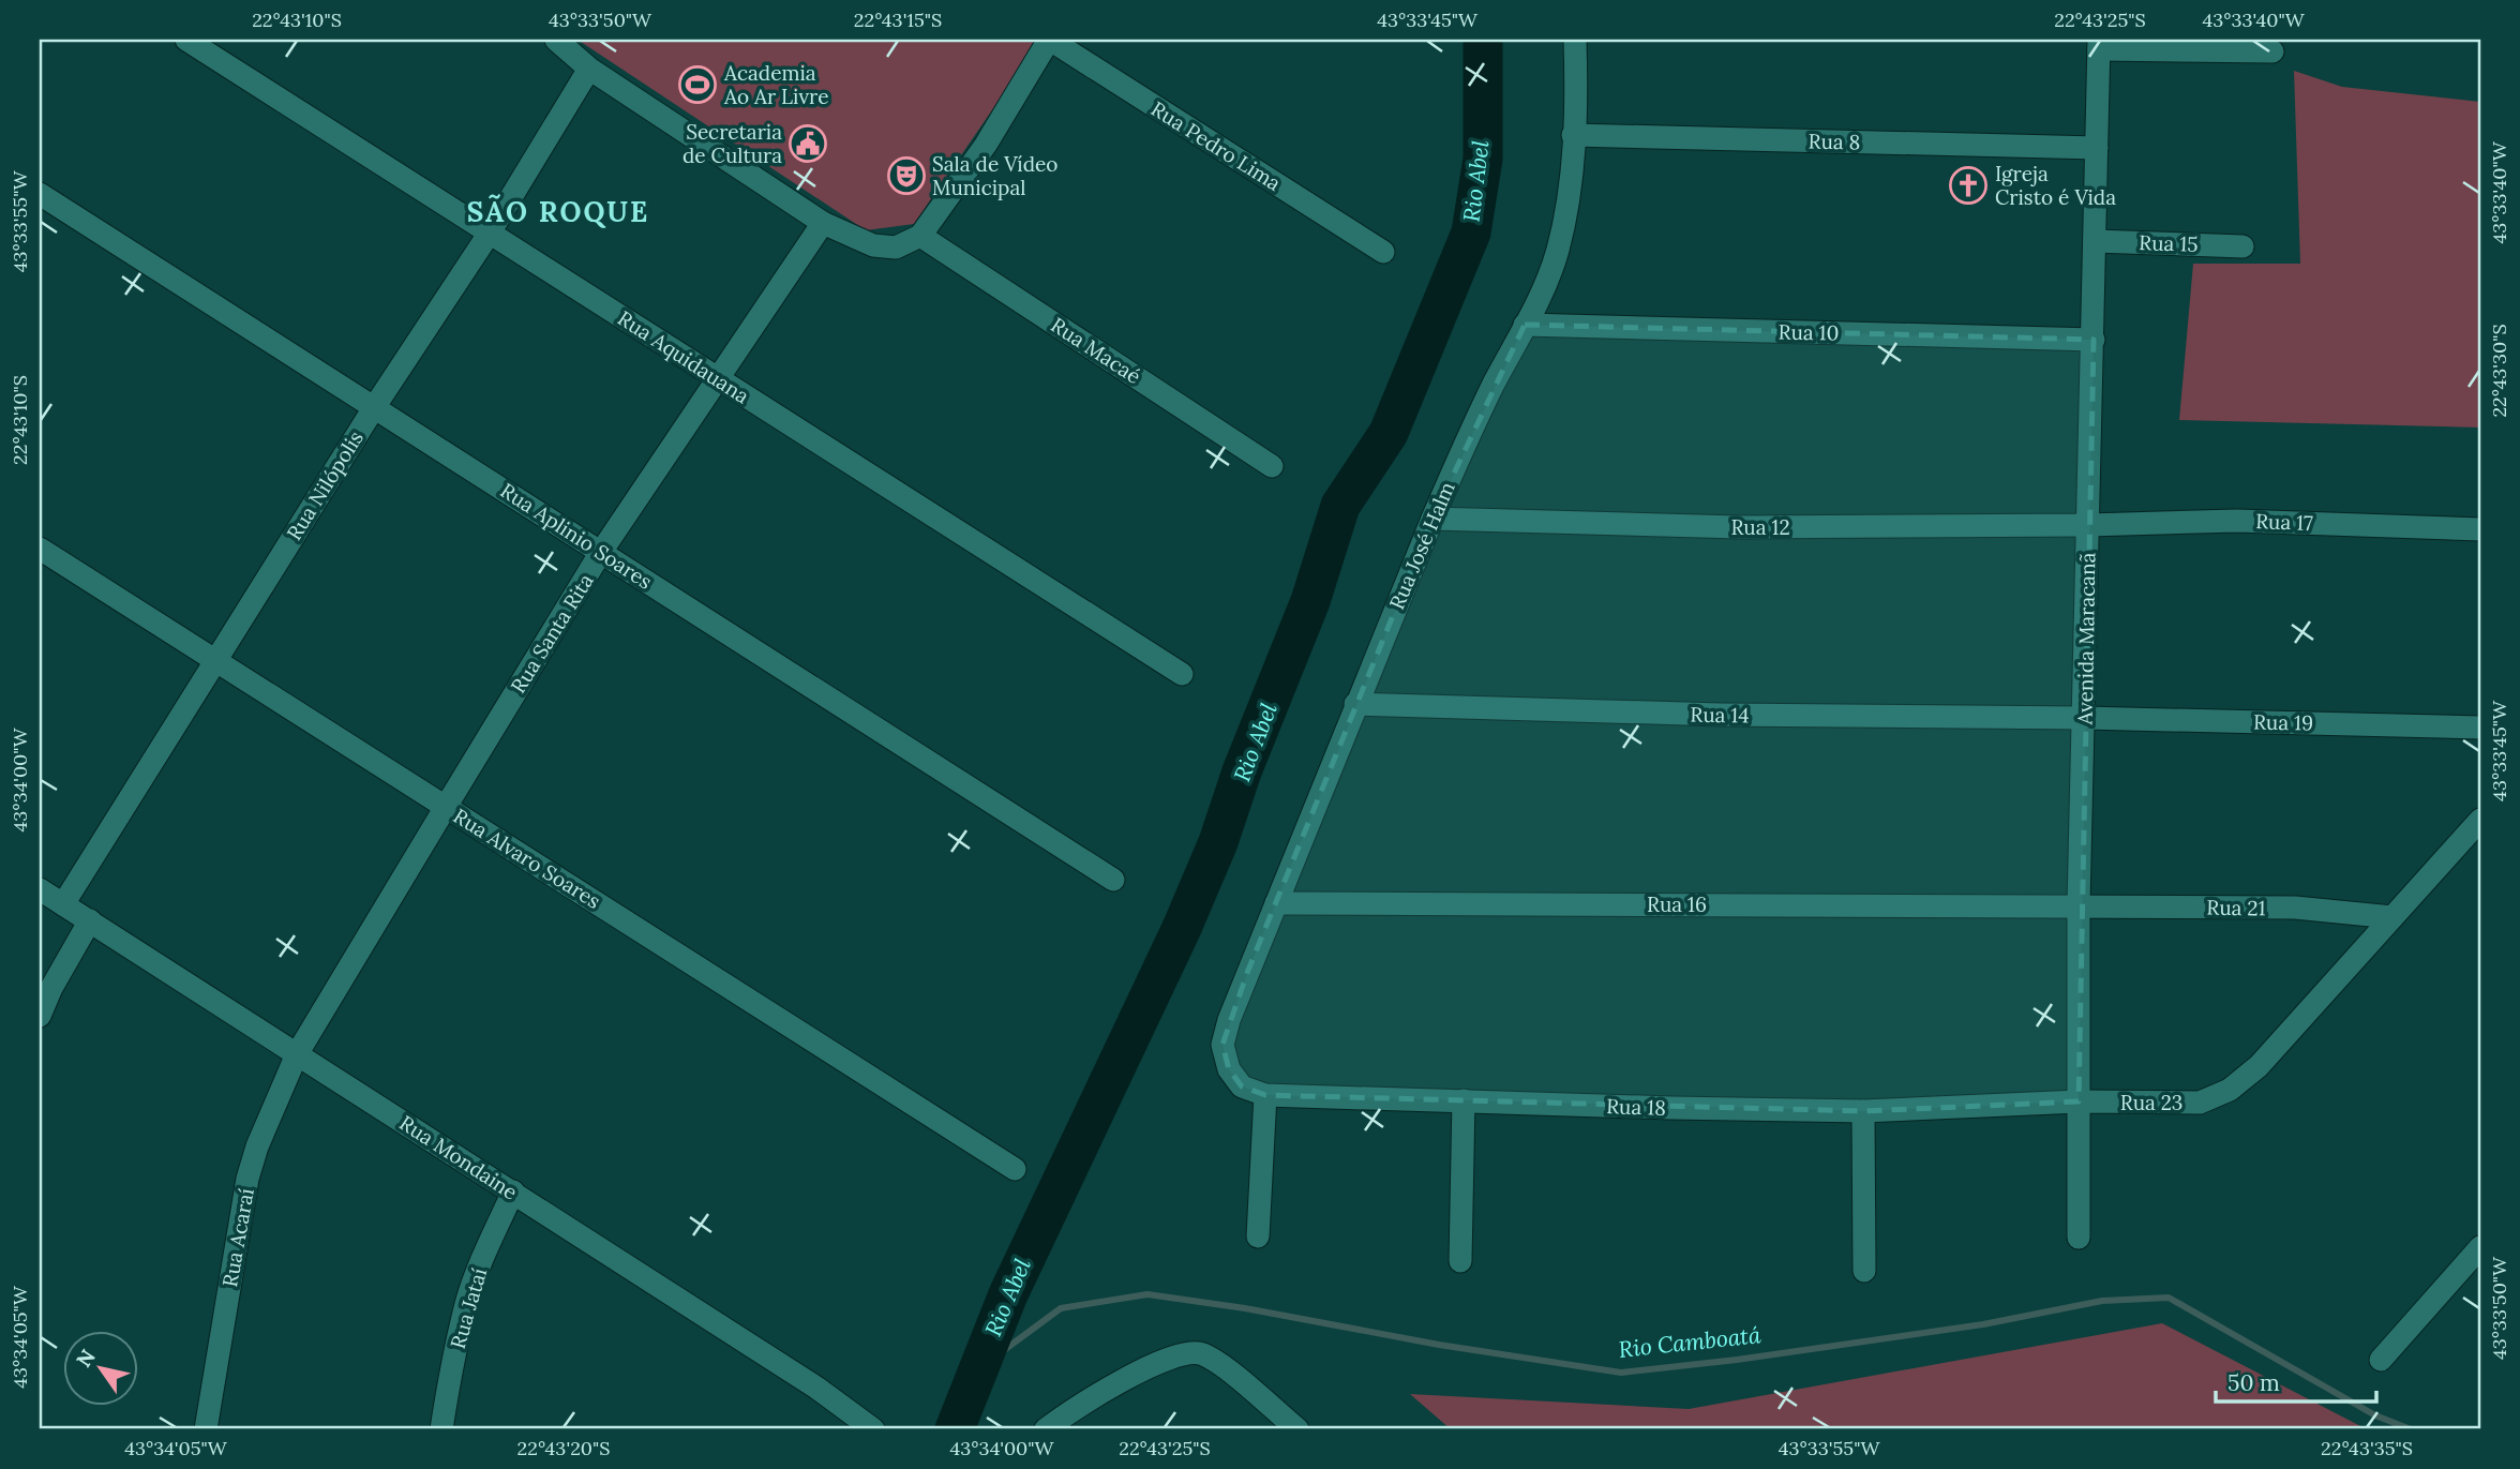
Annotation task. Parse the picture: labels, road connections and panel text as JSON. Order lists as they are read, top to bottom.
{
  "streets": {
    "street": [
      "Rua 8",
      "Rua Pedro Lima",
      "Rua 15",
      "Rua 10",
      "Rua Macaé",
      "Rua Aquidauana",
      "Rua Nilópolis",
      "Rua 17",
      "Rua 12",
      "Rua Aplinio Soares",
      "Rua José Halm",
      "Rua Santa Rita",
      "Avenida Maracanã",
      "Rua 14",
      "Rua 19",
      "Rua Alvaro Soares",
      "Rua 16",
      "Rua 21",
      "Rua 23",
      "Rua 18",
      "Rua Mondaine",
      "Rua Acaraí",
      "Rua Jataí"
    ]
  },
  "crossings": [
    ["Rua 8", "Rua José Halm"],
    ["Rua 8", "Avenida Maracanã"],
    ["Rua 15", "Avenida Maracanã"],
    ["Rua 10", "Rua José Halm"],
    ["Rua 10", "Avenida Maracanã"],
    ["Rua Aquidauana", "Rua Nilópolis"],
    ["Rua Aquidauana", "Rua Santa Rita"],
    ["Rua Nilópolis", "Rua Aplinio Soares"],
    ["Rua Nilópolis", "Rua Alvaro Soares"],
    ["Rua Nilópolis", "Rua Mondaine"],
    ["Rua 17", "Rua 12"],
    ["Rua 17", "Avenida Maracanã"],
    ["Rua 12", "Rua José Halm"],
    ["Rua 12", "Avenida Maracanã"],
    ["Rua Aplinio Soares", "Rua Santa Rita"],
    ["Rua José Halm", "Rua 14"],
    ["Rua José Halm", "Rua 16"],
    ["Rua José Halm", "Rua 18"],
    ["Rua Santa Rita", "Rua Alvaro Soares"],
    ["Rua Santa Rita", "Rua Mondaine"],
    ["Rua Santa Rita", "Rua Acaraí"],
    ["Avenida Maracanã", "Rua 14"],
    ["Avenida Maracanã", "Rua 19"],
    ["Avenida Maracanã", "Rua 16"],
    ["Avenida Maracanã", "Rua 21"],
    ["Avenida Maracanã", "Rua 23"],
    ["Avenida Maracanã", "Rua 18"],
    ["Rua 14", "Rua 19"],
    ["Rua 16", "Rua 21"],
    ["Rua 21", "Rua 23"],
    ["Rua 23", "Rua 18"],
    ["Rua Mondaine", "Rua Acaraí"],
    ["Rua Mondaine", "Rua Jataí"]
  ],
  "districts": ["SÃO ROQUE"],
  "water": ["Rio Abel", "Rio Camboatá"],
  "places": {
    "sports": ["Academia Ao Ar Livre"],
    "public building": ["Secretaria de Cultura"],
    "theatre": ["Sala de Vídeo Municipal"],
    "church": ["Igreja Cristo é Vida"]
  },
  "scale_bar": "50 m",
  "north": "top left",
  "coordinates": [
    "22°43'10\"S",
    "43°33'50\"W",
    "22°43'15\"S",
    "43°33'45\"W",
    "22°43'25\"S",
    "43°33'40\"W",
    "43°33'55\"W",
    "22°43'30\"S",
    "43°34'00\"W",
    "43°34'05\"W",
    "22°43'20\"S",
    "22°43'35\"S"
  ]
}
